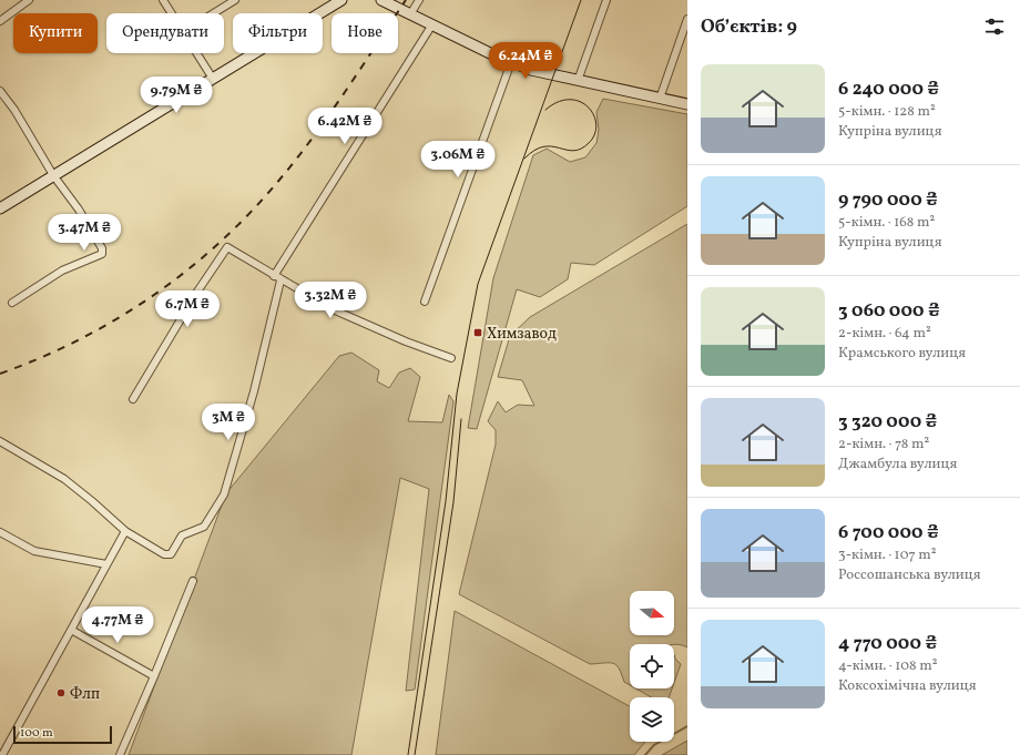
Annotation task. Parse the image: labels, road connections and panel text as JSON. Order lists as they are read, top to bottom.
{
  "places": {
    "transit": ["Химзавод"],
    "other": ["Флп"]
  },
  "scale_bar": "100 m",
  "north": "right",
  "page": {
    "heading": "Об’єктів: 9",
    "chip": [
      "Купити",
      "Орендувати",
      "Фільтри",
      "Нове"
    ],
    "price": [
      "6.24M ₴",
      "9.79M ₴",
      "6.42M ₴",
      "3.06M ₴",
      "3.47M ₴",
      "3.32M ₴",
      "6.7M ₴",
      "3M ₴",
      "4.77M ₴"
    ],
    "list": [
      {
        "name": "6 240 000 ₴",
        "note": "5-кімн. · 128 m² · Купріна вулиця"
      },
      {
        "name": "9 790 000 ₴",
        "note": "5-кімн. · 168 m² · Купріна вулиця"
      },
      {
        "name": "3 060 000 ₴",
        "note": "2-кімн. · 64 m² · Крамського вулиця"
      },
      {
        "name": "3 320 000 ₴",
        "note": "2-кімн. · 78 m² · Джамбула вулиця"
      },
      {
        "name": "6 700 000 ₴",
        "note": "3-кімн. · 107 m² · Россошанська вулиця"
      },
      {
        "name": "4 770 000 ₴",
        "note": "4-кімн. · 108 m² · Коксохімічна вулиця"
      }
    ],
    "scale": "100 m"
  }
}
